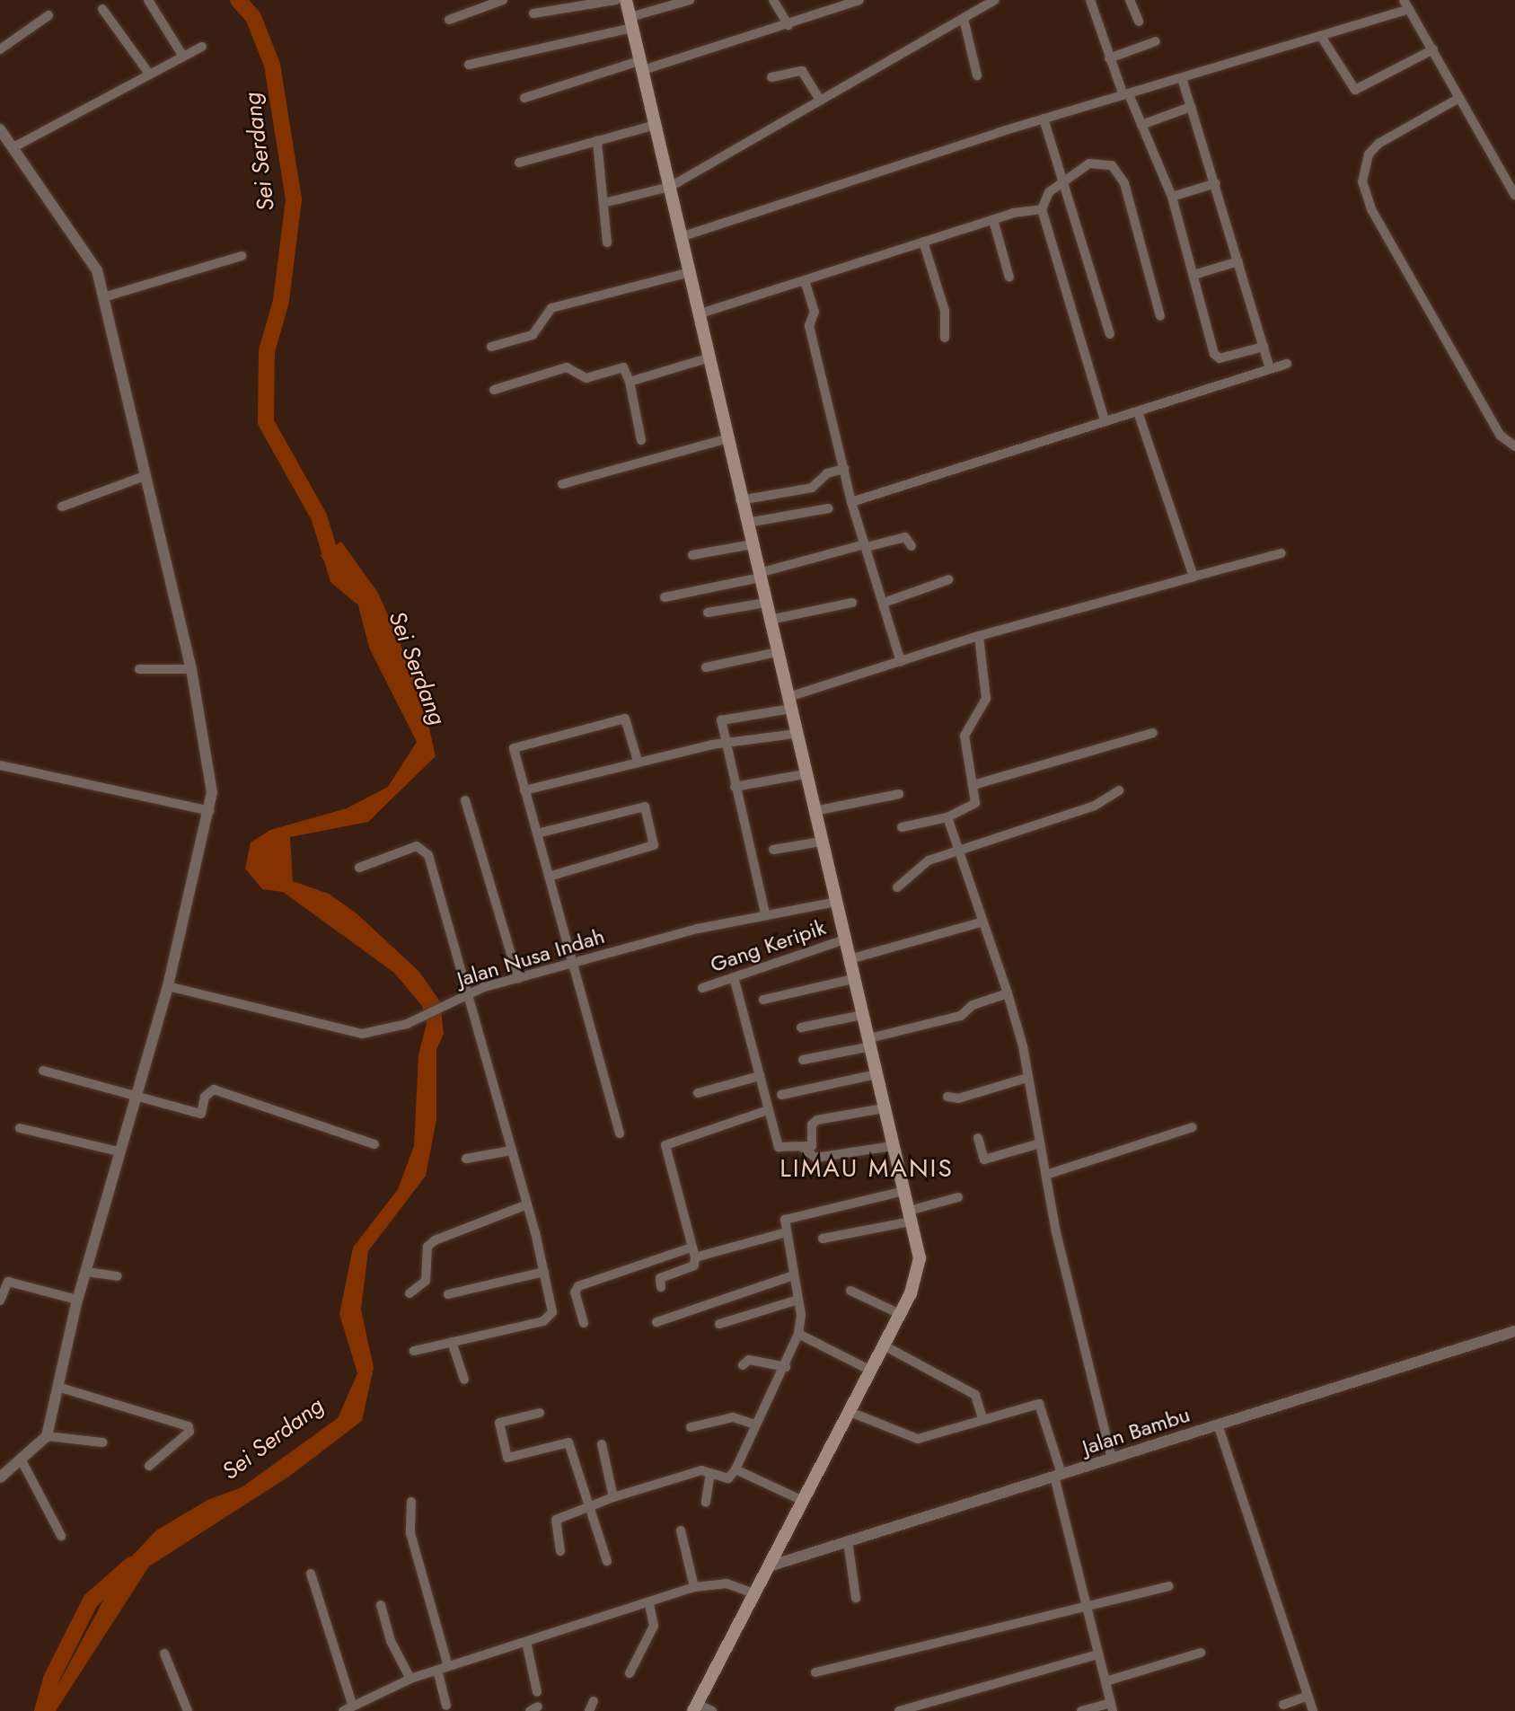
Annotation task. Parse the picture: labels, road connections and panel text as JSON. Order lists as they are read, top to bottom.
{
  "streets": {
    "street": ["Gang Keripik", "Jalan Nusa Indah", "Jalan Bambu"]
  },
  "districts": ["LIMAU MANIS"],
  "water": ["Sei Serdang"]
}
